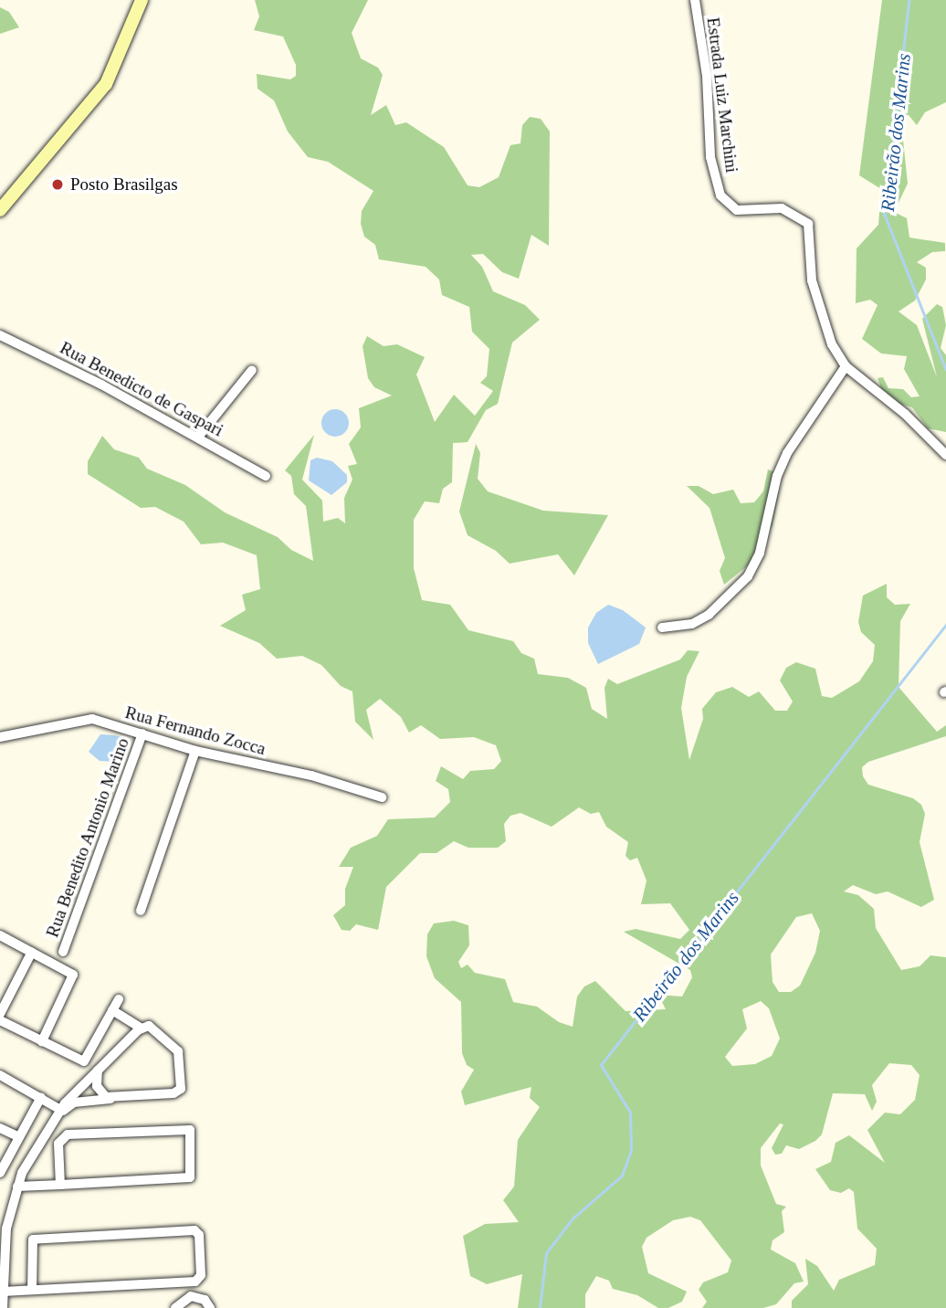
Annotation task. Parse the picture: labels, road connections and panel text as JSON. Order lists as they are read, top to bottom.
{
  "streets": {
    "street": [
      "Estrada Luiz Marchini",
      "Rua Benedicto de Gaspari",
      "Rua Fernando Zocca",
      "Rua Benedito Antonio Marino"
    ]
  },
  "crossings": [
    ["Rua Fernando Zocca", "Rua Benedito Antonio Marino"]
  ],
  "water": ["Ribeirão dos Marins"],
  "places": ["Posto Brasilgas"]
}
